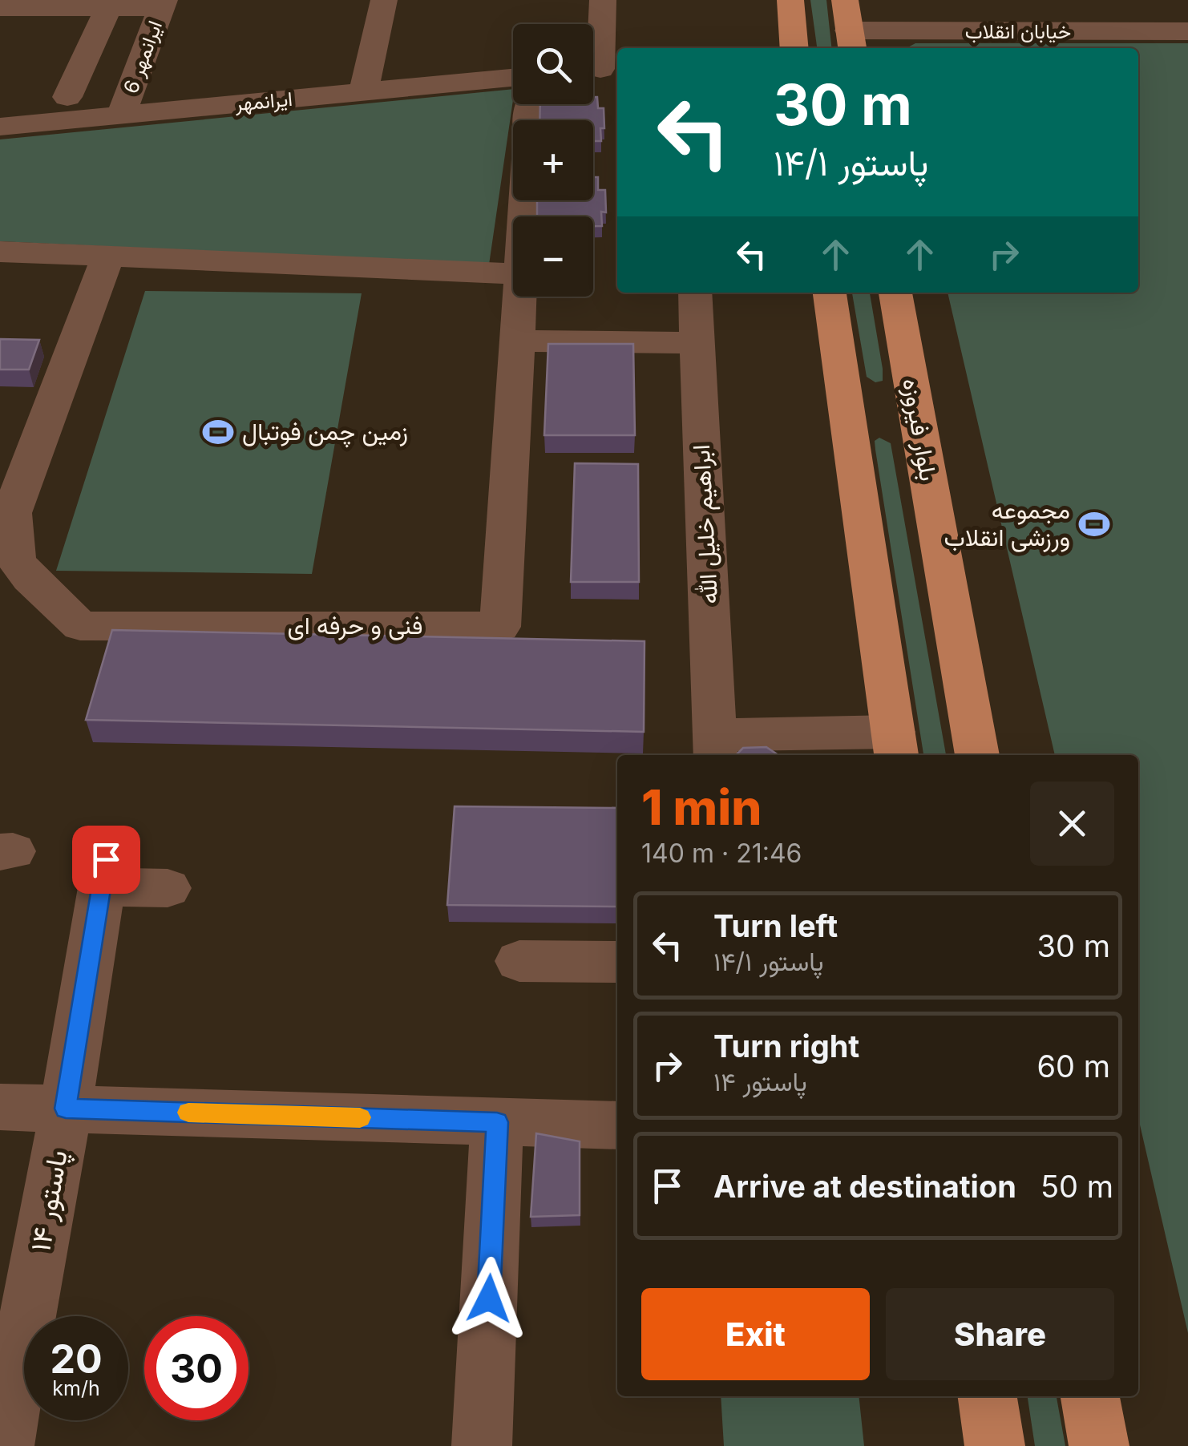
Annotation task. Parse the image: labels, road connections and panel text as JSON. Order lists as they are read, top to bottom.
{
  "streets": {
    "main road": ["بلوار فیروزه"],
    "street": [
      "خیابان انقلاب",
      "ایرانمهر 6",
      "ایرانمهر",
      "ابراهیم خلیل الله",
      "فنی و حرفه ای",
      "پاستور ۱۴"
    ]
  },
  "crossings": [
    ["ایرانمهر 6", "ایرانمهر"]
  ],
  "places": {
    "sports": ["زمین چمن فوتبال", "مجموعه ورزشی انقلاب"]
  },
  "page": {
    "map_buttons": ["+", "−"],
    "turn": ["30 m", "پاستور ۱۴/۱"],
    "heading": ["1 min", "140 m · 21:46"],
    "list": [
      {
        "name": "Turn left",
        "note": "پاستور ۱۴/۱",
        "value": "30 m"
      },
      {
        "name": "Turn right",
        "note": "پاستور ۱۴",
        "value": "60 m"
      },
      {
        "name": "Arrive at destination",
        "value": "50 m"
      }
    ],
    "buttons": ["Exit", "Share"],
    "speed": "20 km/h",
    "limit": "30"
  }
}
